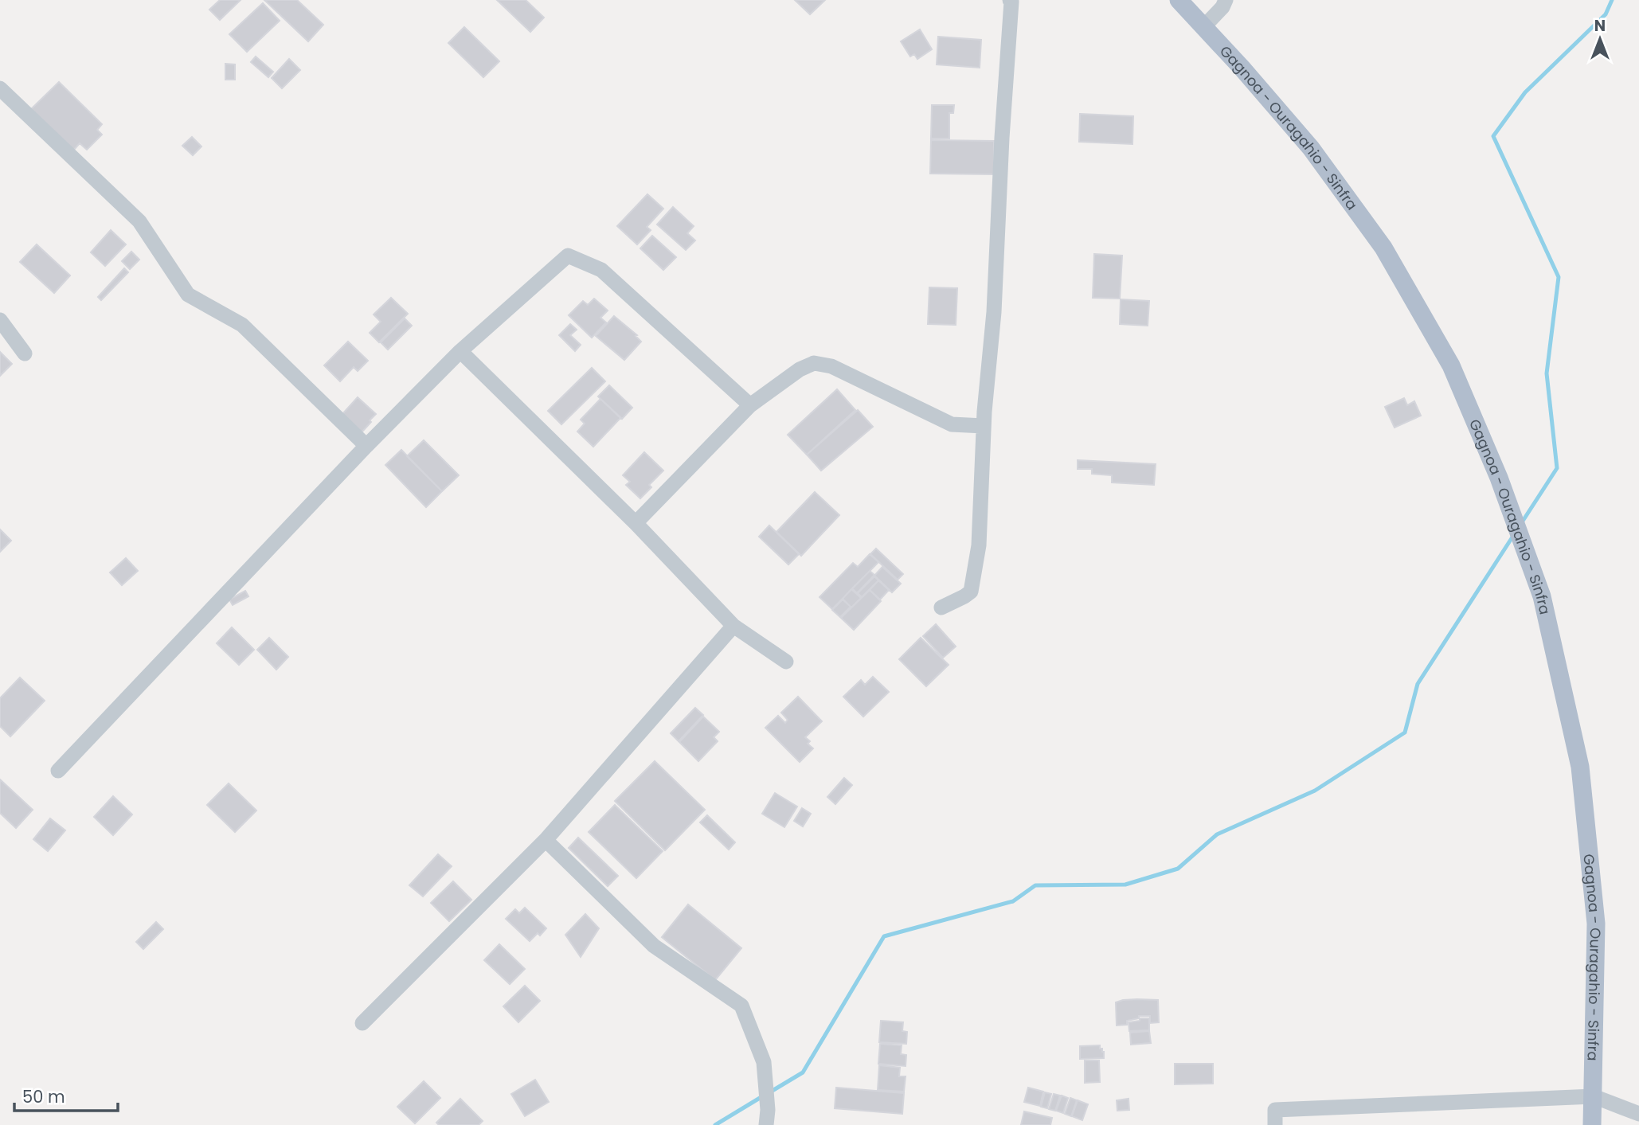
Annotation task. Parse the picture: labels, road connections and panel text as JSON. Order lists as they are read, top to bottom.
{
  "streets": {
    "main road": ["Gagnoa - Ouragahio - Sinfra"]
  },
  "scale_bar": "50 m",
  "north": "top"
}
